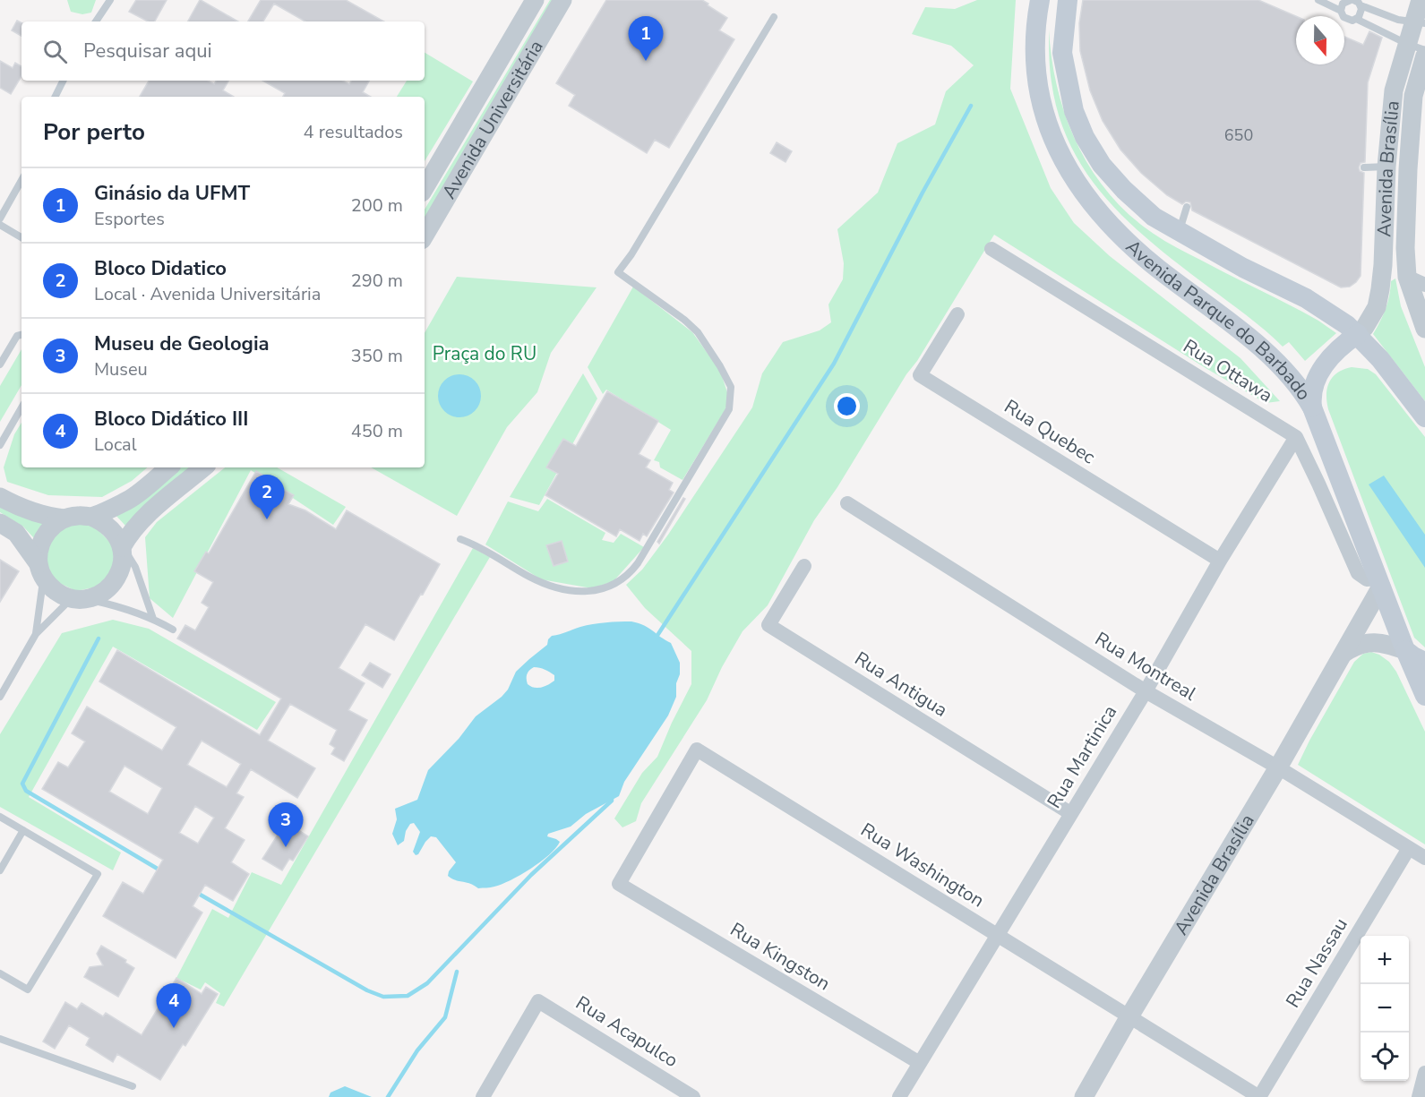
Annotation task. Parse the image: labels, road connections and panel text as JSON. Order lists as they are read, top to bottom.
{
  "streets": {
    "main road": ["Avenida Parque do Barbado"],
    "street": [
      "Avenida Universitária",
      "Avenida Brasília",
      "Rua Ottawa",
      "Rua Quebec",
      "Rua Montreal",
      "Rua Antigua",
      "Rua Martinica",
      "Rua Washington",
      "Rua Kingston",
      "Rua Nassau",
      "Rua Acapulco"
    ]
  },
  "crossings": [
    ["Avenida Brasília", "Avenida Parque do Barbado"],
    ["Avenida Brasília", "Rua Montreal"],
    ["Avenida Brasília", "Rua Washington"],
    ["Rua Ottawa", "Rua Martinica"],
    ["Rua Quebec", "Rua Martinica"],
    ["Rua Montreal", "Rua Martinica"],
    ["Rua Montreal", "Rua Nassau"],
    ["Rua Antigua", "Rua Martinica"],
    ["Rua Martinica", "Rua Washington"],
    ["Rua Martinica", "Rua Kingston"],
    ["Rua Washington", "Rua Kingston"],
    ["Rua Washington", "Rua Nassau"]
  ],
  "parks": ["Praça do RU"],
  "house_numbers": ["650"],
  "north": "bottom",
  "page": {
    "pins": [
      "1",
      "2",
      "3",
      "4"
    ],
    "search": "Pesquisar aqui",
    "heading": ["Por perto", "4 resultados"],
    "list": [
      {
        "mark": "1",
        "name": "Ginásio da UFMT",
        "note": "Esportes",
        "value": "200 m"
      },
      {
        "mark": "2",
        "name": "Bloco Didatico",
        "note": "Local · Avenida Universitária",
        "value": "290 m"
      },
      {
        "mark": "3",
        "name": "Museu de Geologia",
        "note": "Museu",
        "value": "350 m"
      },
      {
        "mark": "4",
        "name": "Bloco Didático III",
        "note": "Local",
        "value": "450 m"
      }
    ],
    "map_buttons": ["+", "−"]
  }
}
